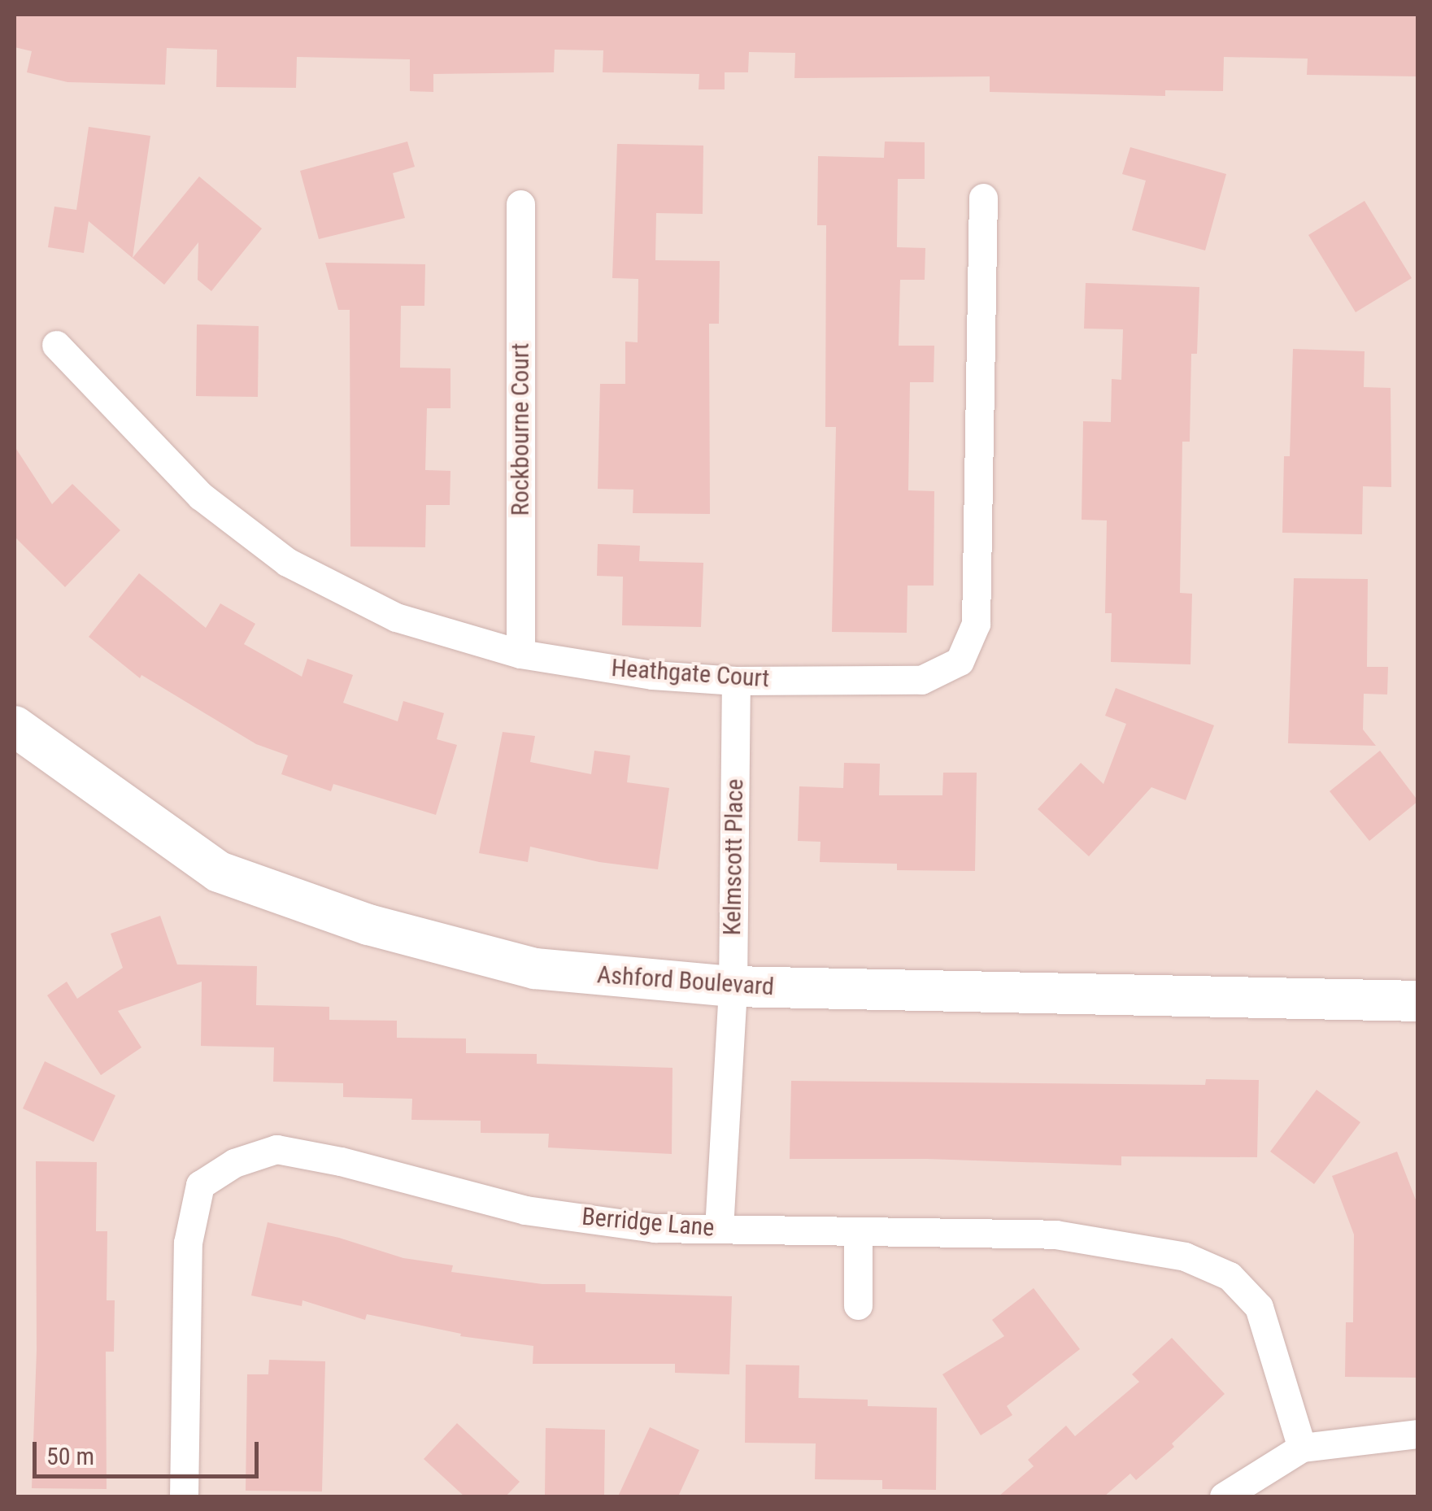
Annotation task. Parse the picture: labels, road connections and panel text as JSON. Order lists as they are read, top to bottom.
{
  "streets": {
    "street": [
      "Rockbourne Court",
      "Heathgate Court",
      "Kelmscott Place",
      "Ashford Boulevard",
      "Berridge Lane"
    ]
  },
  "crossings": [
    ["Rockbourne Court", "Heathgate Court"],
    ["Heathgate Court", "Kelmscott Place"],
    ["Kelmscott Place", "Ashford Boulevard"],
    ["Kelmscott Place", "Berridge Lane"]
  ],
  "scale_bar": "50 m"
}
